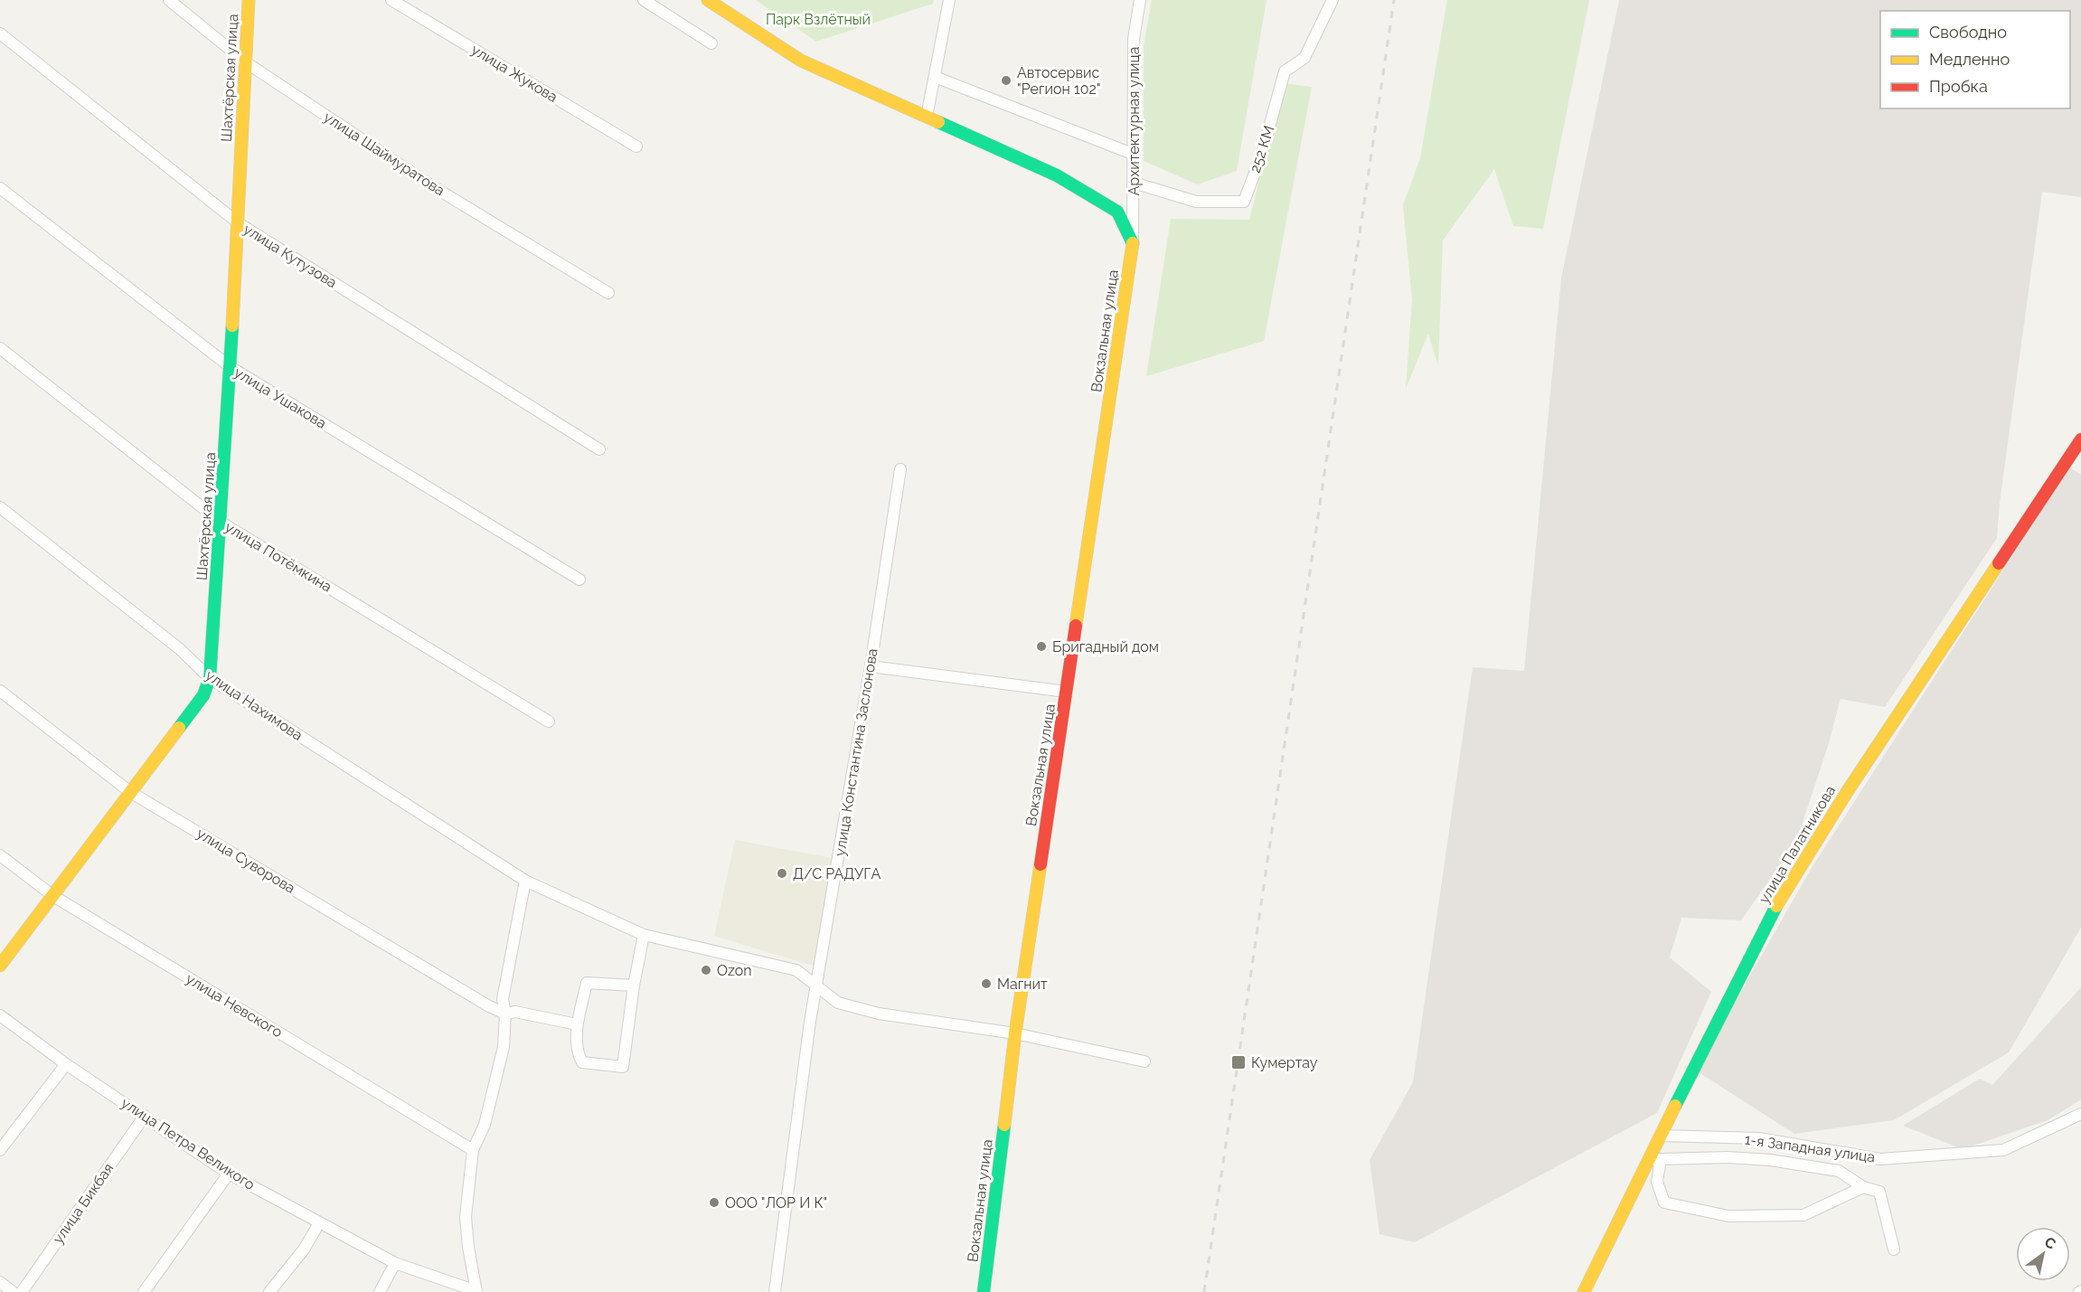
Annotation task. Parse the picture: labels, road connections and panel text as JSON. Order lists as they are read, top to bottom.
{
  "streets": {
    "street": [
      "улица Жукова",
      "Шахтёрская улица",
      "Архитектурная улица",
      "252 КМ",
      "улица Шаймуратова",
      "улица Кутузова",
      "Вокзальная улица",
      "улица Ушакова",
      "улица Потёмкина",
      "улица Нахимова",
      "улица Константина Заслонова",
      "улица Палатникова",
      "улица Суворова",
      "улица Невского",
      "улица Петра Великого",
      "1-я Западная улица",
      "улица Бикбая"
    ]
  },
  "crossings": [
    ["Шахтёрская улица", "улица Шаймуратова"],
    ["Шахтёрская улица", "улица Кутузова"],
    ["Шахтёрская улица", "улица Ушакова"],
    ["Шахтёрская улица", "улица Потёмкина"],
    ["Шахтёрская улица", "улица Нахимова"],
    ["Шахтёрская улица", "улица Суворова"],
    ["Шахтёрская улица", "улица Невского"],
    ["Архитектурная улица", "252 КМ"],
    ["Архитектурная улица", "Вокзальная улица"],
    ["Вокзальная улица", "улица Нахимова"],
    ["улица Нахимова", "улица Константина Заслонова"],
    ["улица Палатникова", "1-я Западная улица"],
    ["улица Петра Великого", "улица Бикбая"]
  ],
  "parks": ["Парк Взлётный"],
  "places": {
    "other": [
      "Автосервис \"Регион 102\"",
      "Бригадный дом",
      "Д/С РАДУГА",
      "Ozon",
      "Магнит",
      "ООО \"ЛОР И К\""
    ],
    "transit": ["Кумертау"]
  },
  "legend": ["Свободно", "Медленно", "Пробка"],
  "north": "top right"
}
